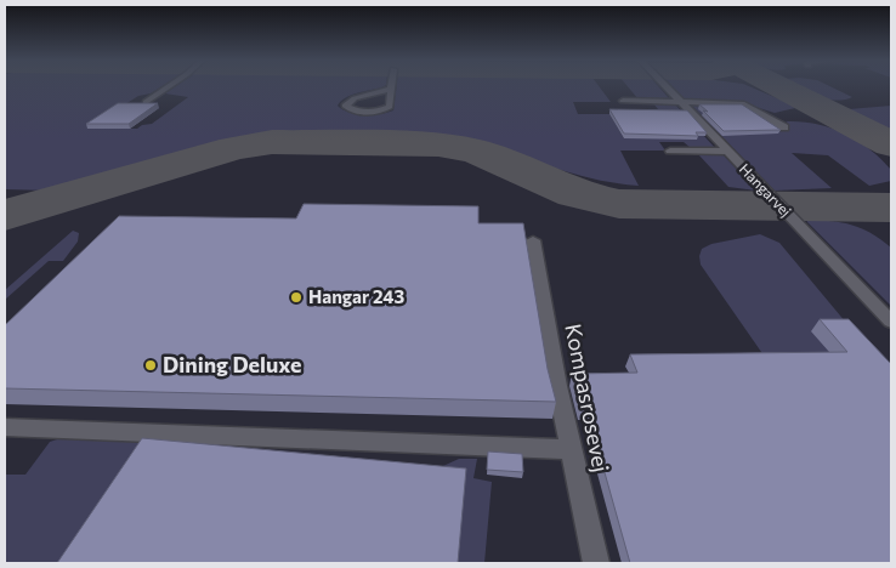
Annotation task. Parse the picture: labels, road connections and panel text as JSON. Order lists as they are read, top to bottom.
{
  "streets": {
    "lane": ["Hangarvej", "Kompasrosevej"]
  },
  "places": ["Hangar 243", "Dining Deluxe"]
}
